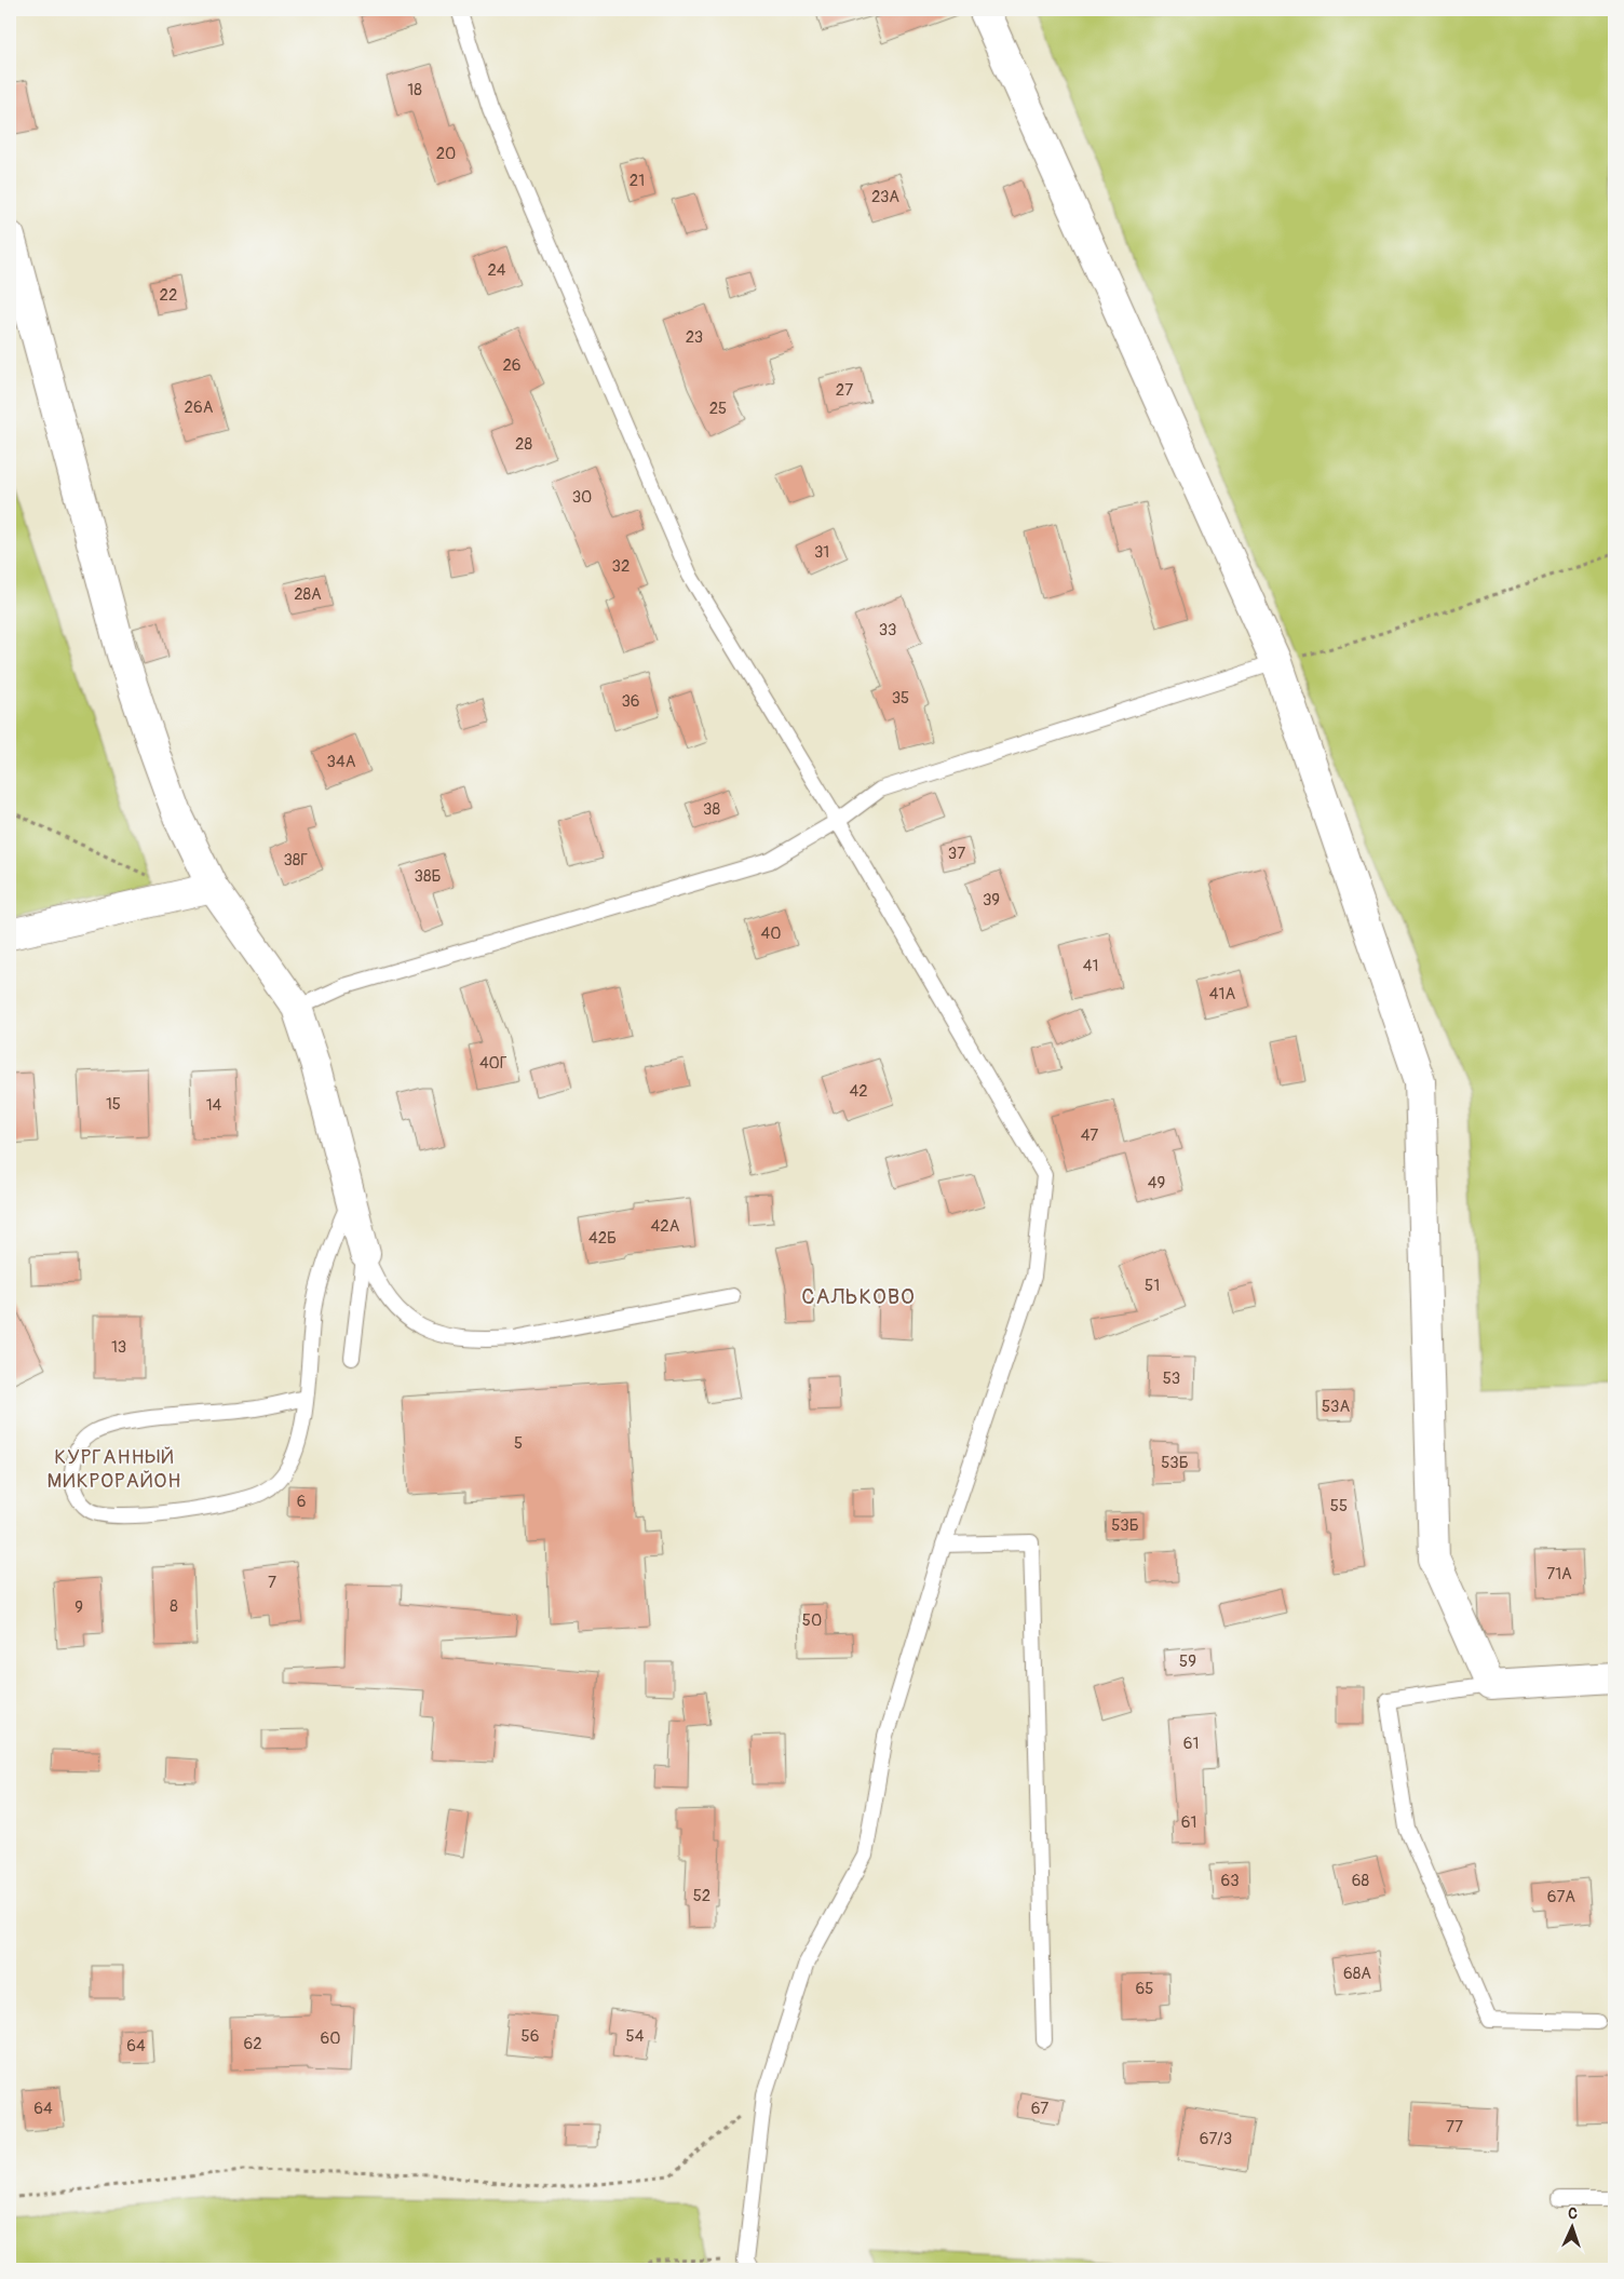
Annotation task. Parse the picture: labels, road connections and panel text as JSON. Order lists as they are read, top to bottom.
{
  "districts": ["САЛЬКОВО", "КУРГАННЫЙ МИКРОРАЙОН"],
  "house_numbers": [
    "18",
    "20",
    "21",
    "23А",
    "24",
    "22",
    "23",
    "26",
    "27",
    "26А",
    "25",
    "28",
    "30",
    "31",
    "32",
    "28А",
    "33",
    "35",
    "36",
    "34А",
    "38",
    "37",
    "38Г",
    "38Б",
    "39",
    "40",
    "41",
    "41А",
    "40Г",
    "42",
    "15",
    "14",
    "47",
    "49",
    "42А",
    "42Б",
    "51",
    "13",
    "53",
    "53А",
    "5",
    "53Б",
    "6",
    "55",
    "53Б",
    "71А",
    "7",
    "8",
    "9",
    "50",
    "59",
    "61",
    "61",
    "63",
    "68",
    "52",
    "67А",
    "68А",
    "65",
    "56",
    "54",
    "60",
    "62",
    "64",
    "64",
    "67",
    "77",
    "67/3"
  ],
  "north": "top"
}
